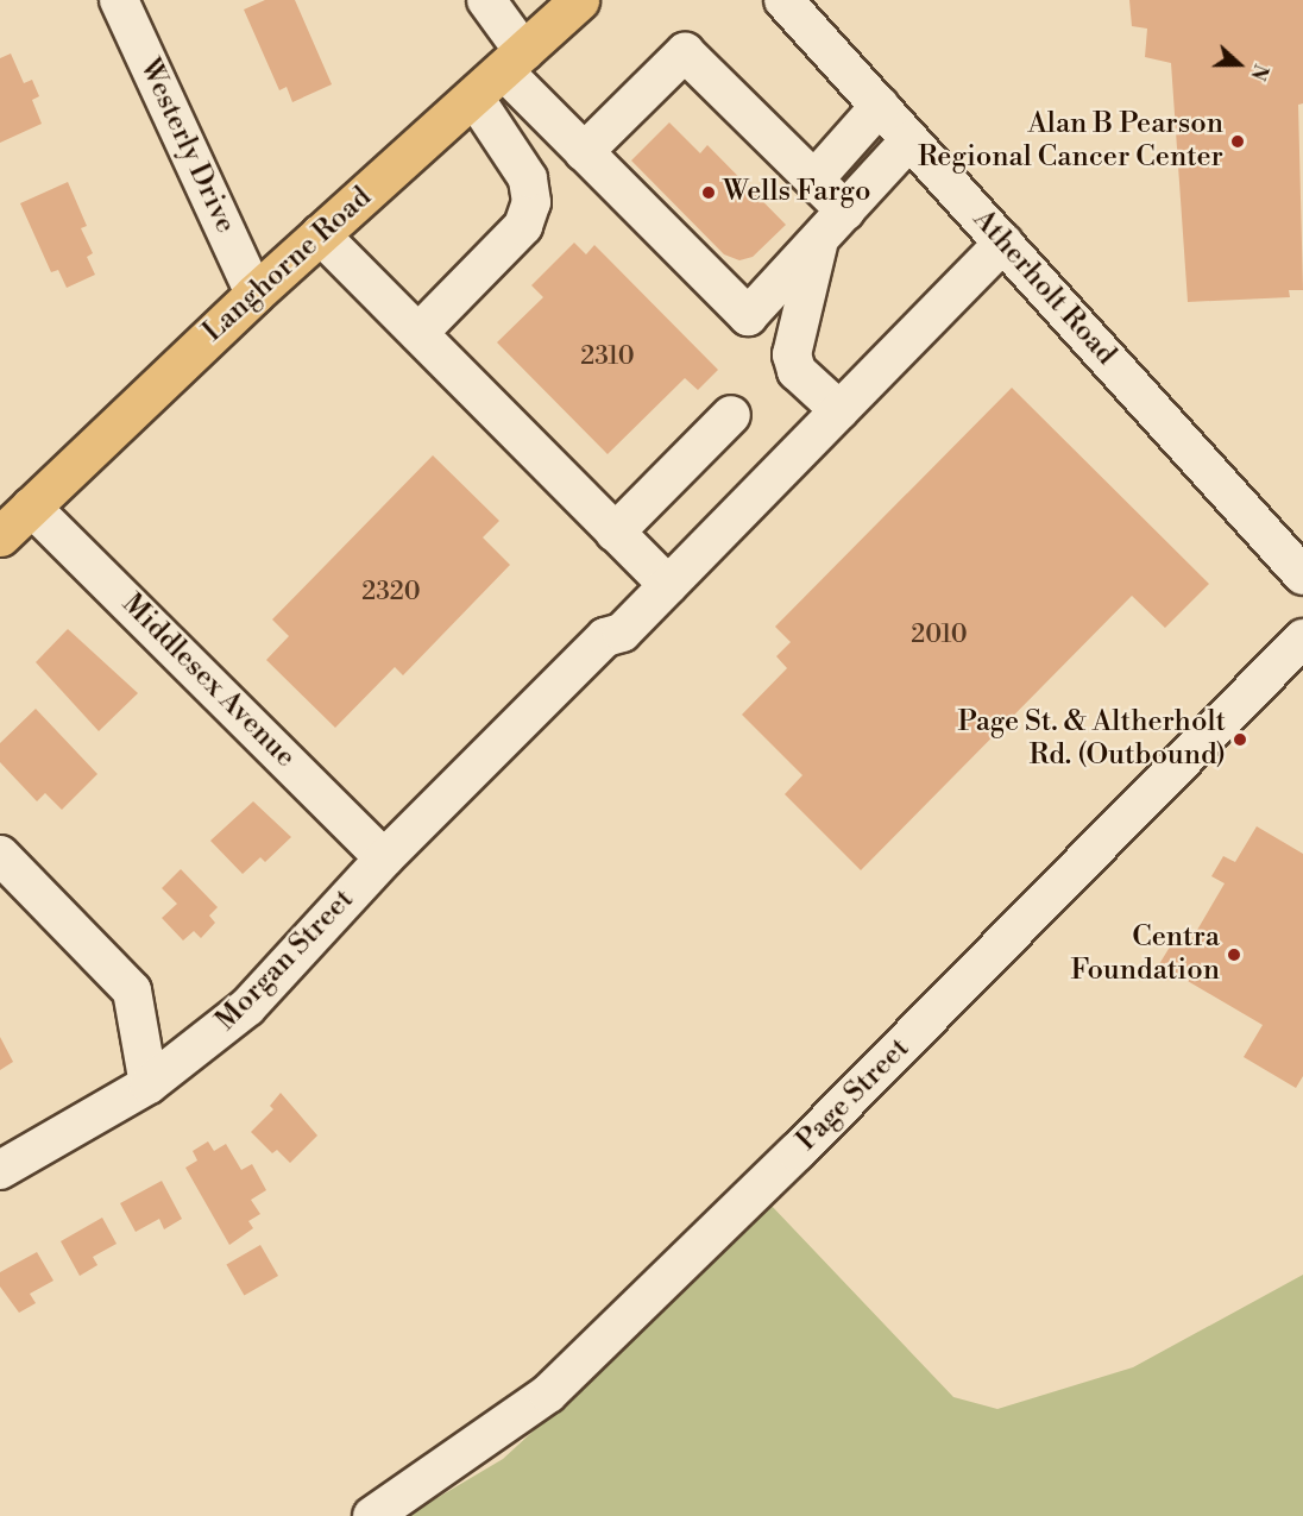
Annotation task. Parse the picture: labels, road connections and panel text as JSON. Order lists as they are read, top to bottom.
{
  "streets": {
    "main road": ["Langhorne Road"],
    "street": [
      "Westerly Drive",
      "Atherholt Road",
      "Middlesex Avenue",
      "Morgan Street",
      "Page Street"
    ]
  },
  "crossings": [
    ["Westerly Drive", "Langhorne Road"],
    ["Langhorne Road", "Middlesex Avenue"],
    ["Atherholt Road", "Morgan Street"],
    ["Middlesex Avenue", "Morgan Street"]
  ],
  "places": [
    "Alan B Pearson Regional Cancer Center",
    "Wells Fargo",
    "Page St. & Altherholt Rd. (Outbound)",
    "Centra Foundation"
  ],
  "house_numbers": ["2310", "2320", "2010"],
  "north": "right"
}
